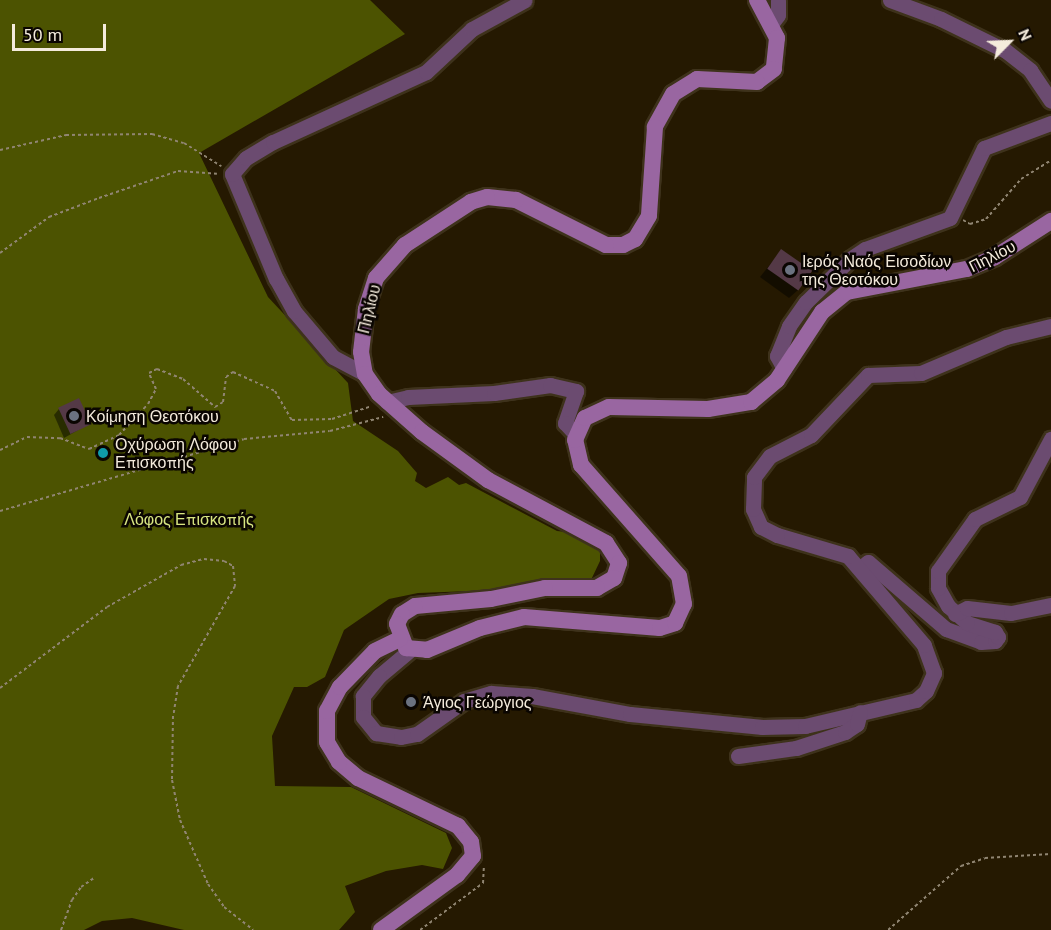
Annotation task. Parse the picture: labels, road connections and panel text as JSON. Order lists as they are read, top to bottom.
{
  "streets": {
    "main road": ["Πηλίου"]
  },
  "parks": ["Λόφος Επισκοπής"],
  "places": [
    "Ιερός Ναός Εισοδίων της Θεοτόκου",
    "Κοίμηση Θεοτόκου",
    "Οχύρωση Λόφου Επισκοπής",
    "Άγιος Γεώργιος"
  ],
  "scale_bar": "50 m",
  "north": "top right"
}
